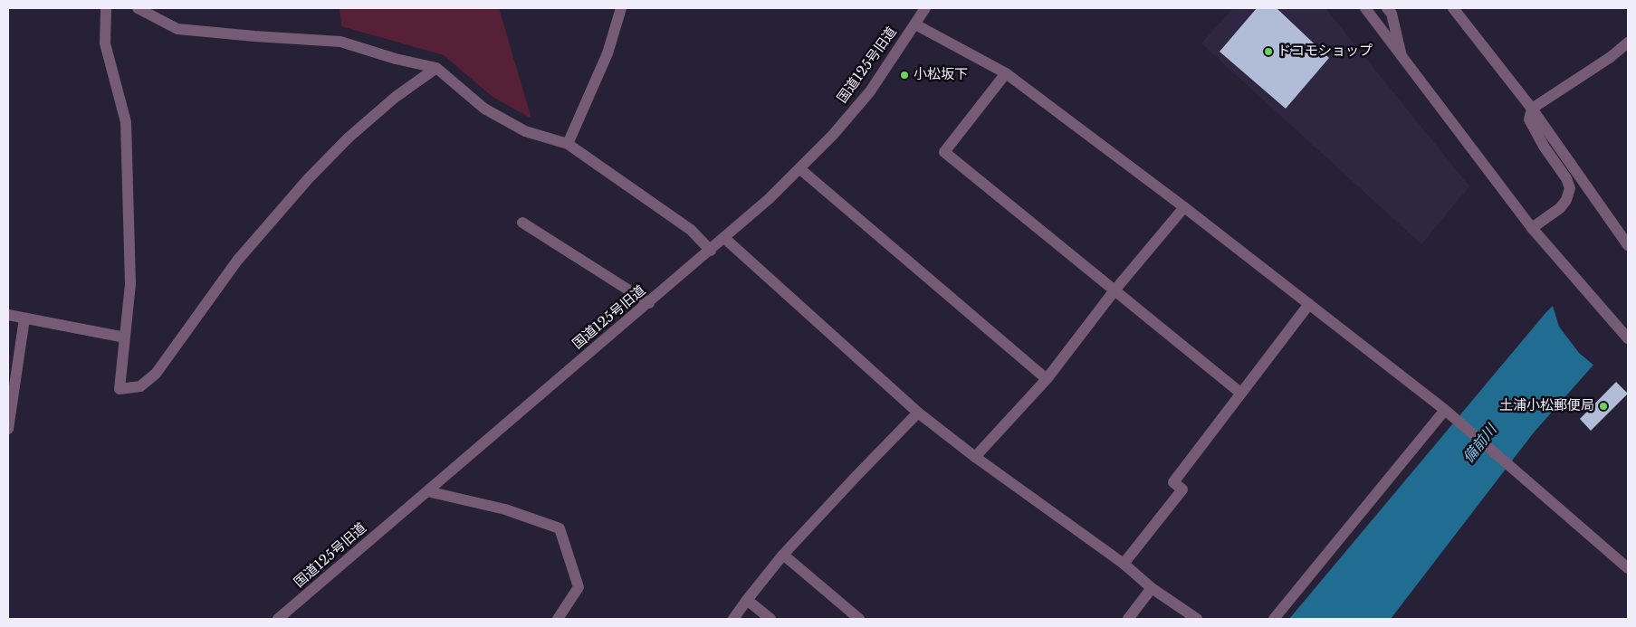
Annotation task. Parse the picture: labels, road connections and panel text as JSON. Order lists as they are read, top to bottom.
{
  "streets": {
    "street": ["国道125号旧道"]
  },
  "water": ["備前川"],
  "places": ["ドコモショップ", "小松坂下", "土浦小松郵便局"]
}
